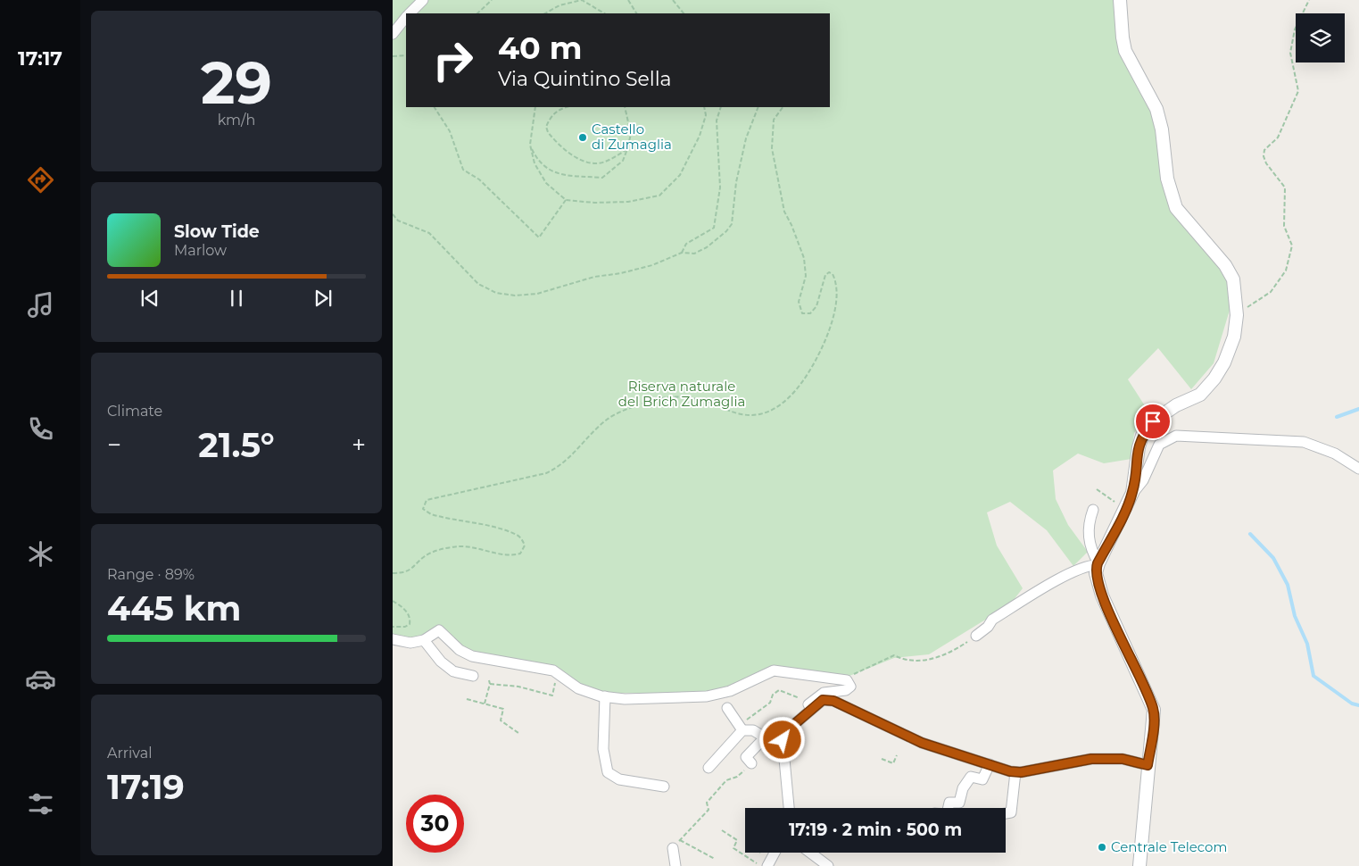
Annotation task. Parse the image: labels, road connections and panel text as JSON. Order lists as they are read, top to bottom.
{
  "parks": ["Riserva naturale del Brich Zumaglia"],
  "places": ["Castello di Zumaglia", "Centrale Telecom"],
  "page": {
    "tabs": "17:17",
    "tile": [
      ["29", "km/h"],
      "Climate",
      ["Range · 89%", "445 km"],
      ["Arrival", "17:19"]
    ],
    "turn": ["40 m", "Via Quintino Sella"],
    "song": ["Slow Tide", "Marlow"],
    "heat": ["−", "21.5°", "+"],
    "limit": "30",
    "trip": "17:19 · 2 min · 500 m"
  }
}
